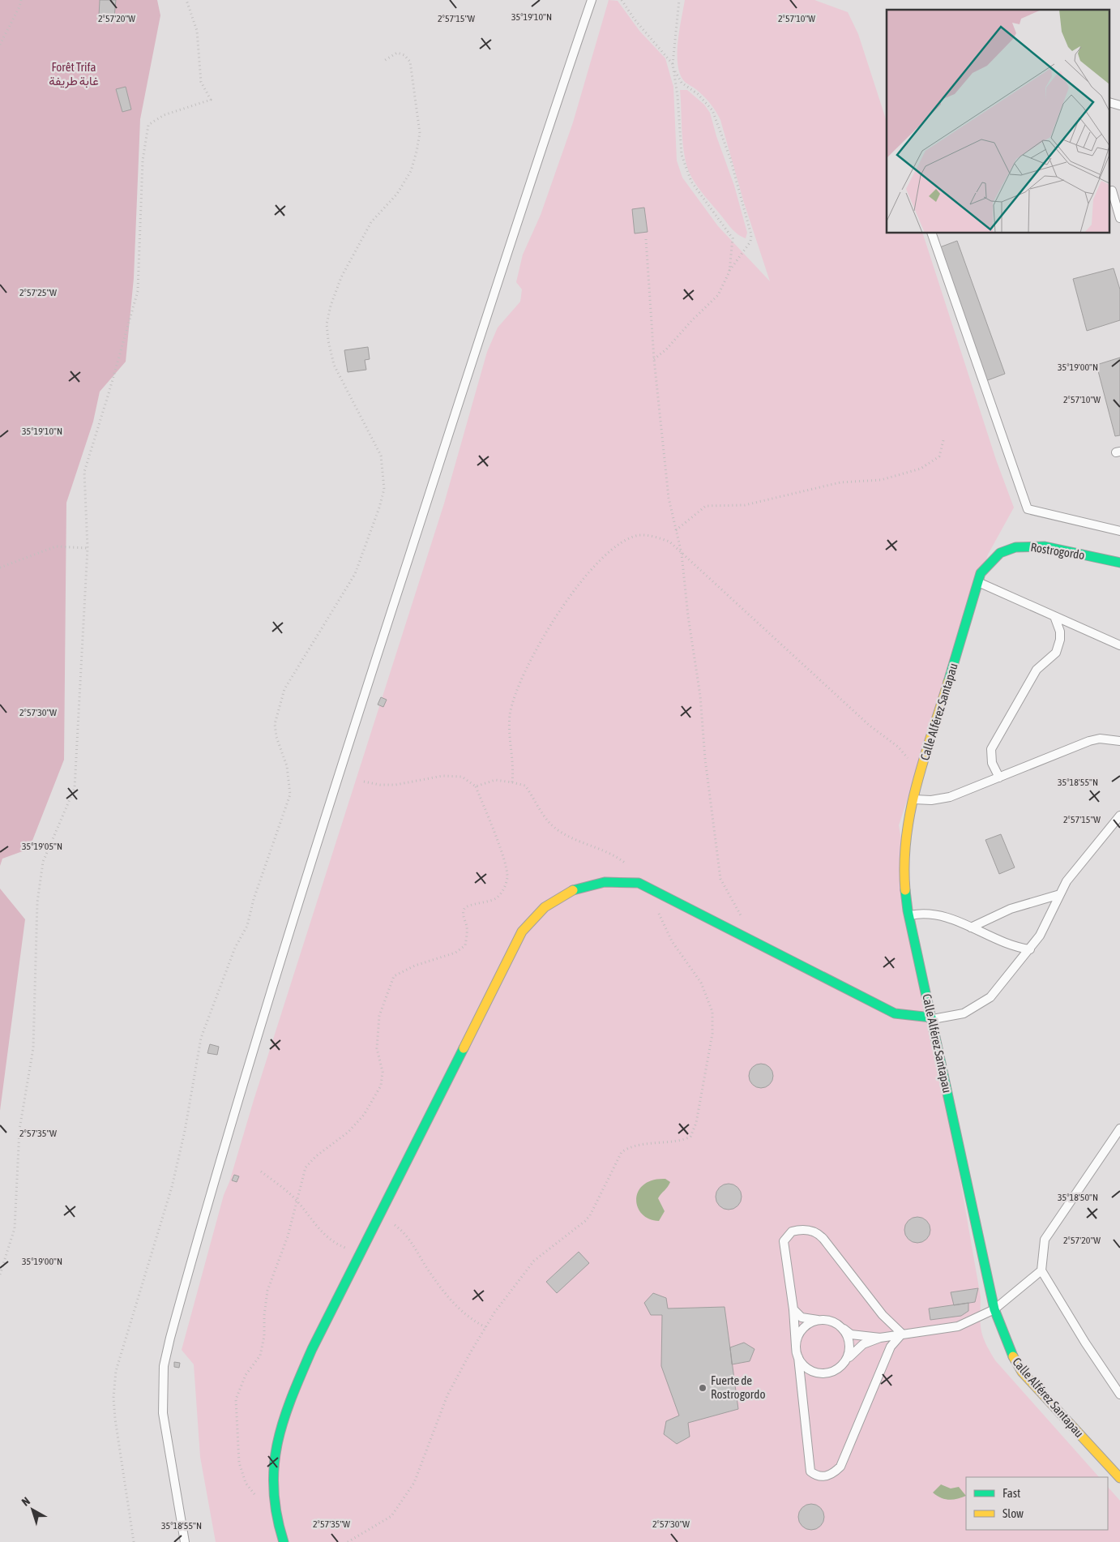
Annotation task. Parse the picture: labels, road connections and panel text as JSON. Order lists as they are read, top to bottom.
{
  "streets": {
    "street": ["Rostrogordo", "Calle Alférez Santapau"]
  },
  "crossings": [
    ["Rostrogordo", "Calle Alférez Santapau"]
  ],
  "parks": ["Forêt Trifa غابة طريفة"],
  "places": ["Fuerte de Rostrogordo"],
  "legend": ["Fast", "Slow"],
  "north": "top left",
  "coordinates": [
    "35°19'10\"N",
    "2°57'20\"W",
    "2°57'15\"W",
    "2°57'10\"W",
    "2°57'25\"W",
    "35°19'00\"N",
    "2°57'30\"W",
    "35°18'55\"N",
    "35°19'05\"N",
    "2°57'35\"W",
    "35°18'50\"N"
  ]
}
